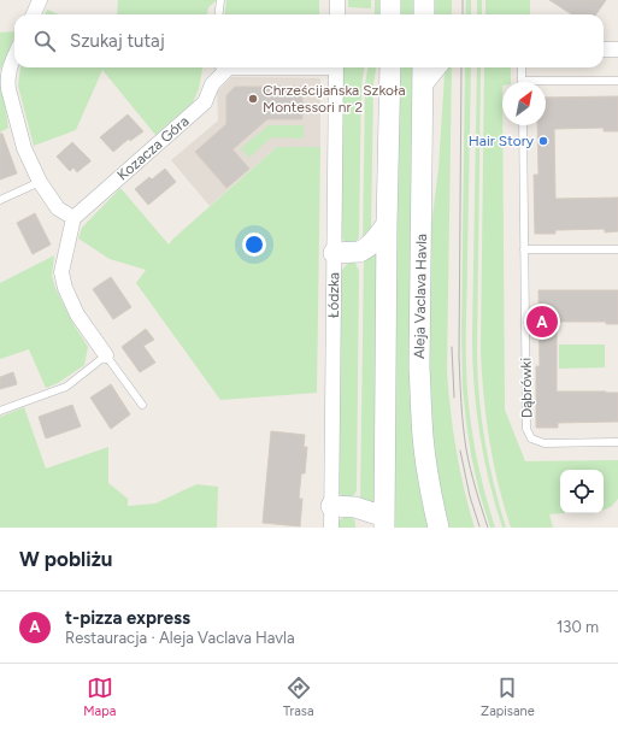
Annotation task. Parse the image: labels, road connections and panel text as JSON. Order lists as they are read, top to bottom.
{
  "streets": {
    "main road": ["Aleja Vaclava Havla"],
    "street": ["Kozacza Góra", "Łódzka"],
    "lane": ["Dąbrówki"]
  },
  "places": ["Chrześcijańska Szkoła Montessori nr 2", "Hair Story"],
  "north": "top right",
  "page": {
    "search": "Szukaj tutaj",
    "pins": "A",
    "heading": "W pobliżu",
    "list": [
      {
        "mark": "A",
        "name": "t-pizza express",
        "note": "Restauracja · Aleja Vaclava Havla",
        "value": "130 m"
      }
    ],
    "nav": ["Mapa", "Trasa", "Zapisane"]
  }
}
